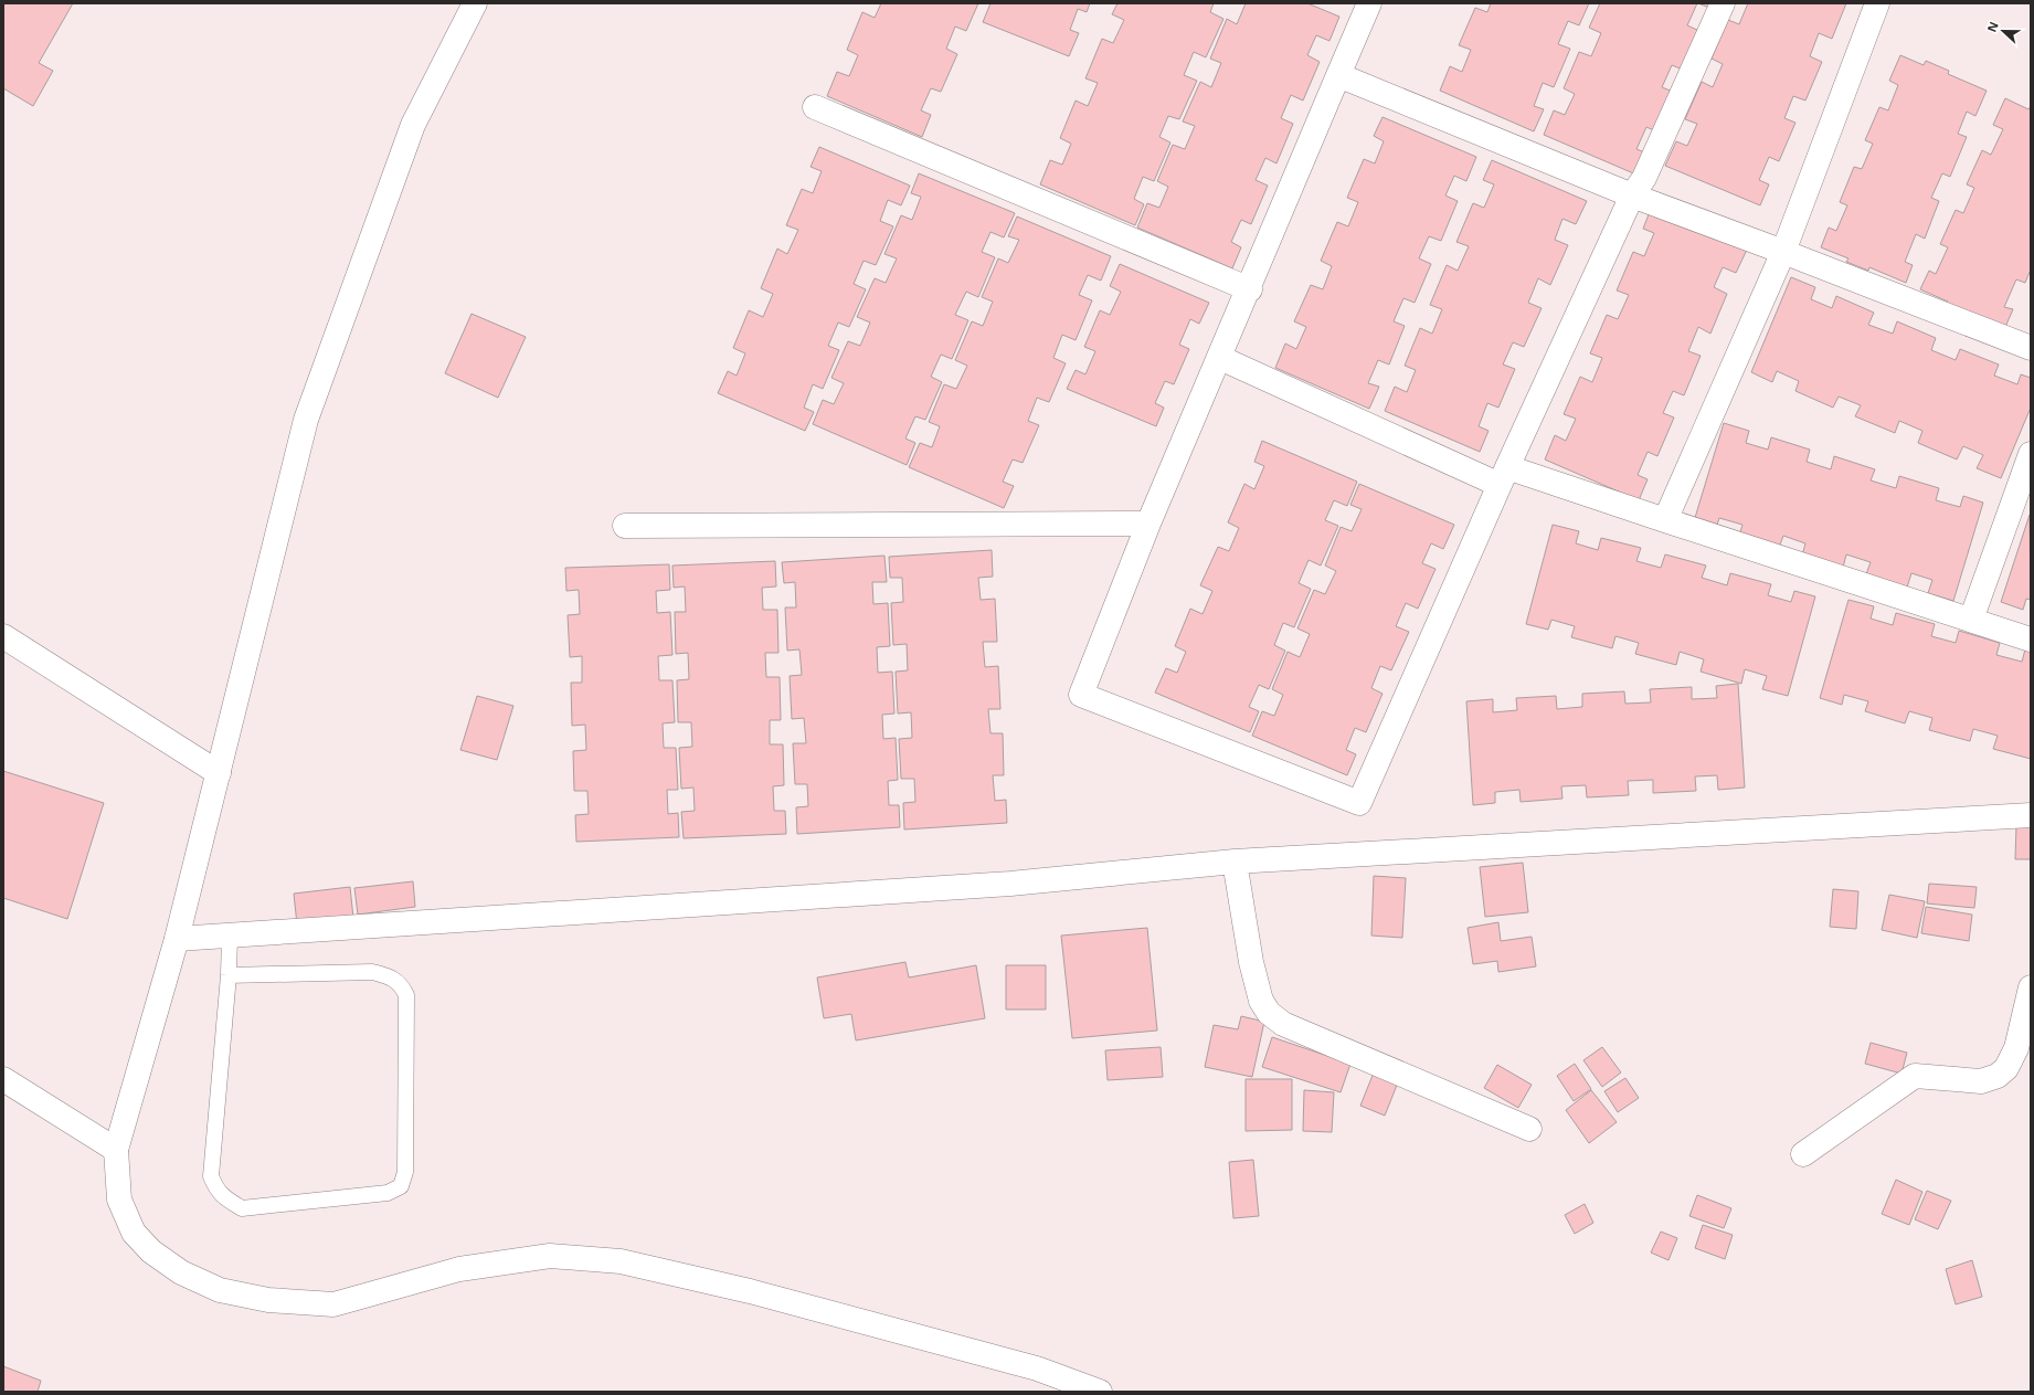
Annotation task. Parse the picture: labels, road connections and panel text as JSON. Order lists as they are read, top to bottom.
{
  "north": "left"
}
